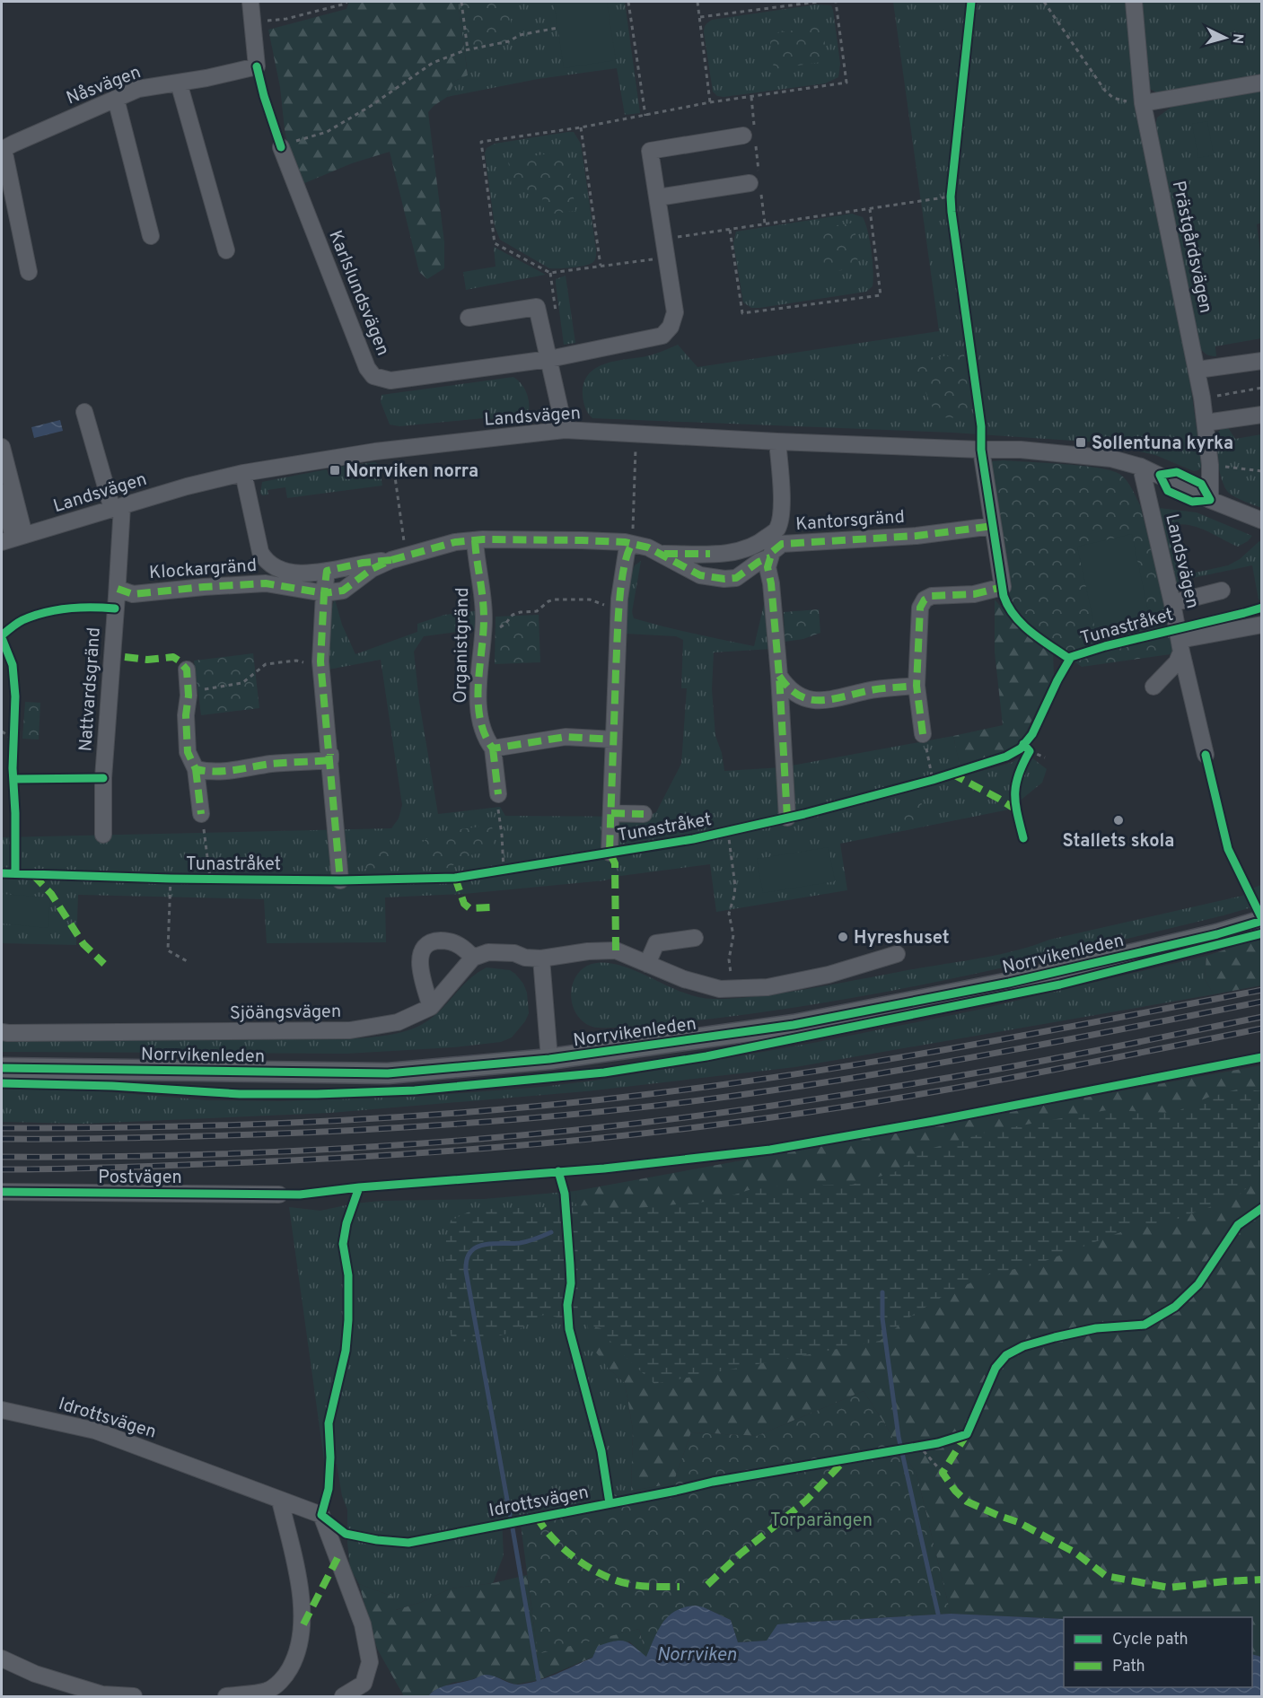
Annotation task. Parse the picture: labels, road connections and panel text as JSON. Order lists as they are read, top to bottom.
{
  "streets": {
    "main road": ["Norrvikenleden"],
    "street": [
      "Nåsvägen",
      "Prästgårdsvägen",
      "Karlslundsvägen",
      "Landsvägen",
      "Kantorsgränd",
      "Klockargränd",
      "Organistgränd",
      "Nattvardsgränd",
      "Sjöängsvägen",
      "Postvägen",
      "Idrottsvägen"
    ],
    "cycle path": ["Tunastråket"]
  },
  "crossings": [
    ["Prästgårdsvägen", "Landsvägen"],
    ["Landsvägen", "Kantorsgränd"],
    ["Landsvägen", "Klockargränd"],
    ["Landsvägen", "Nattvardsgränd"],
    ["Klockargränd", "Nattvardsgränd"]
  ],
  "water": ["Norrviken"],
  "parks": ["Torparängen"],
  "places": {
    "transit": ["Sollentuna kyrka", "Norrviken norra"],
    "other": ["Stallets skola", "Hyreshuset"]
  },
  "legend": ["Cycle path", "Path"],
  "north": "right"
}
